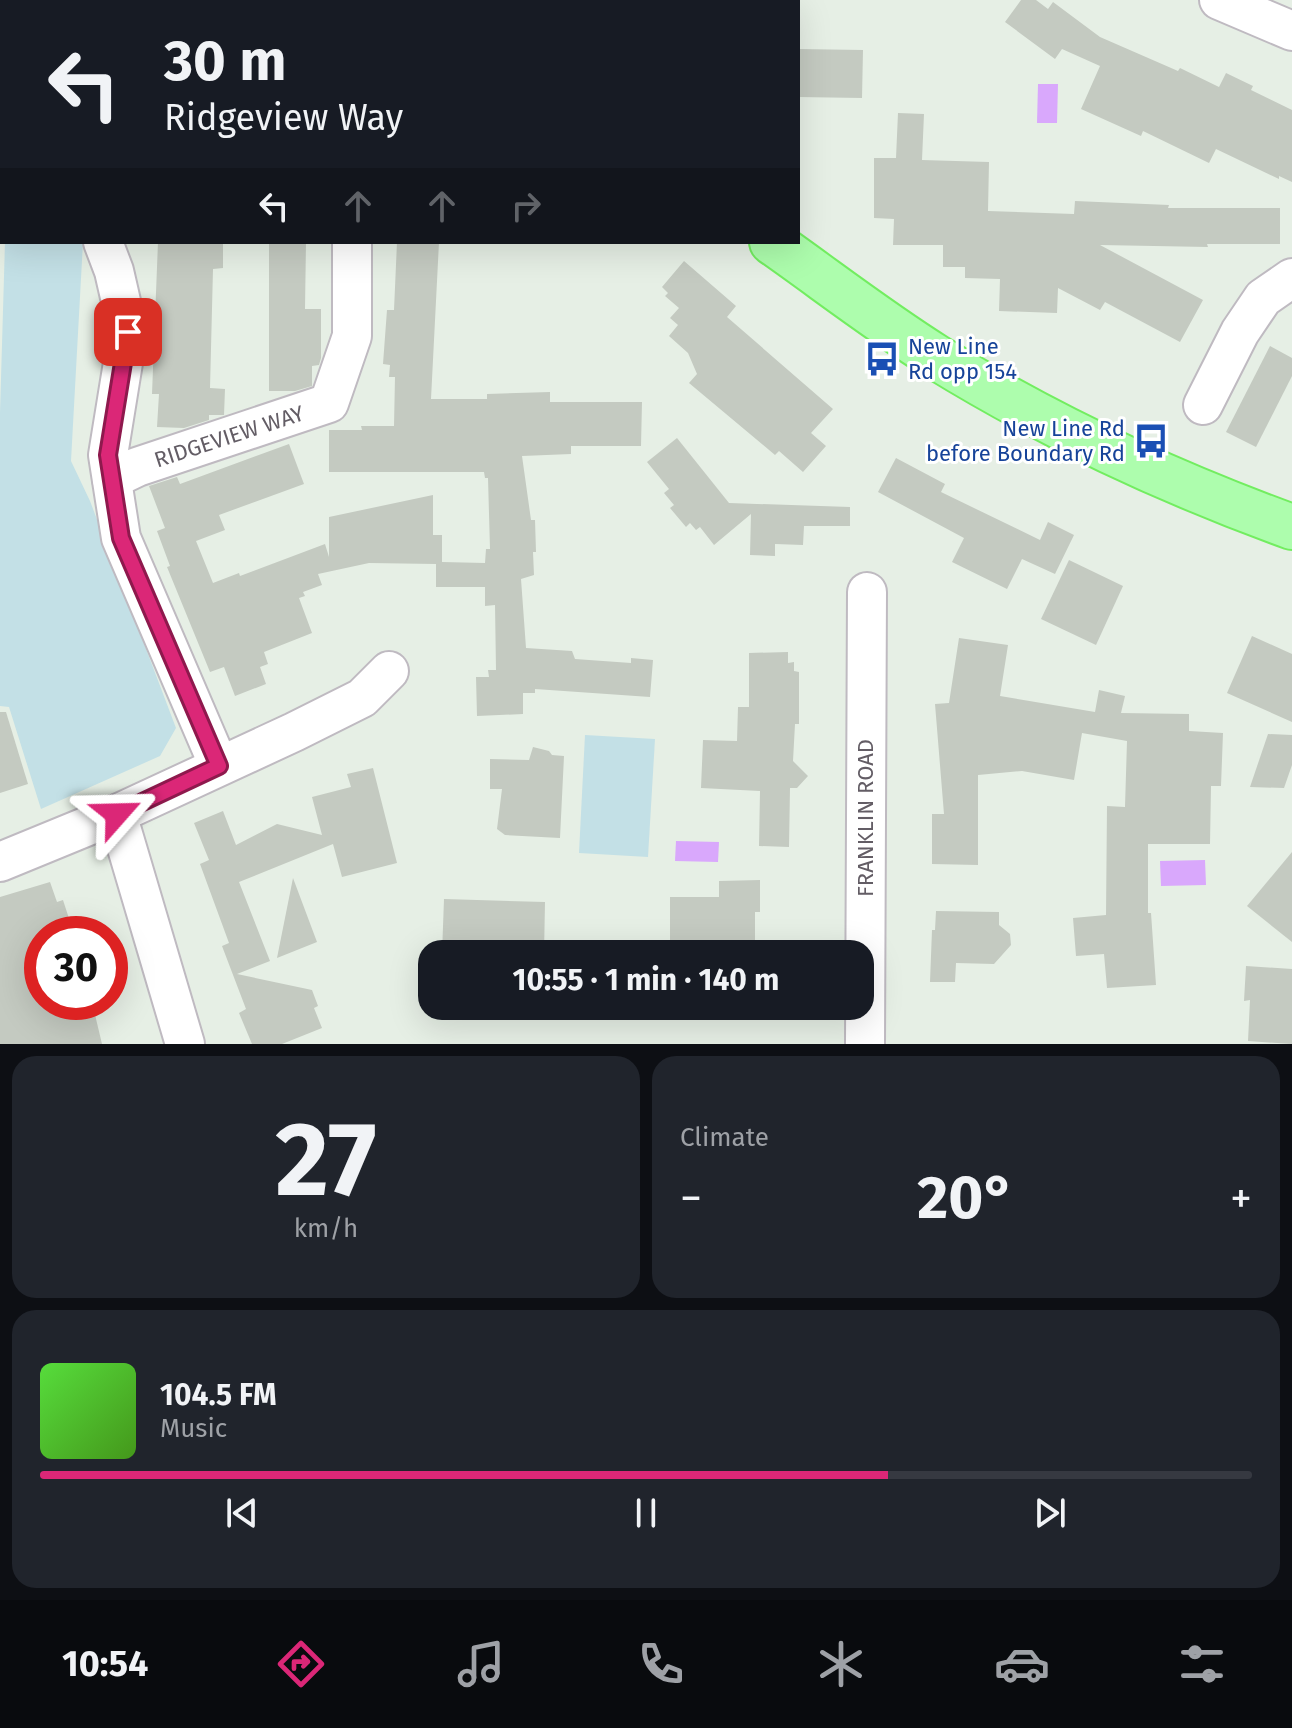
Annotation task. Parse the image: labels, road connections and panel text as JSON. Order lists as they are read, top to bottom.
{
  "streets": {
    "street": ["RIDGEVIEW WAY", "FRANKLIN ROAD"]
  },
  "places": {
    "bus stop": ["New Line Rd opp 154", "New Line Rd before Boundary Rd"]
  },
  "page": {
    "turn": ["30 m", "Ridgeview Way"],
    "limit": "30",
    "trip": "10:55 · 1 min · 140 m",
    "tile": [
      ["27", "km/h"],
      "Climate"
    ],
    "heat": ["−", "20°", "+"],
    "song": ["104.5 FM", "Music"],
    "tabs": "10:54"
  }
}
